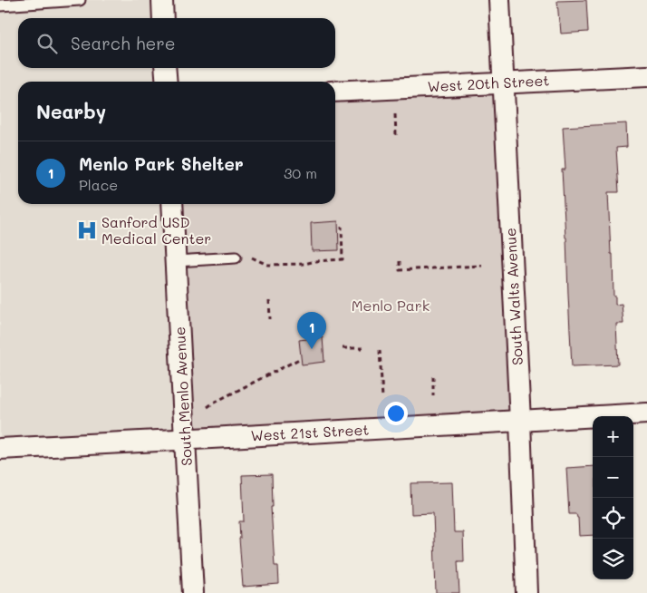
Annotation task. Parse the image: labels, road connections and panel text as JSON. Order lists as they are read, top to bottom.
{
  "streets": {
    "street": [
      "West 20th Street",
      "South Walts Avenue",
      "South Menlo Avenue",
      "West 21st Street"
    ]
  },
  "crossings": [
    ["West 20th Street", "South Walts Avenue"],
    ["South Walts Avenue", "West 21st Street"],
    ["South Menlo Avenue", "West 21st Street"]
  ],
  "parks": ["Menlo Park"],
  "places": {
    "hospital": ["Sanford USD Medical Center"]
  },
  "page": {
    "search": "Search here",
    "heading": "Nearby",
    "list": [
      {
        "mark": "1",
        "name": "Menlo Park Shelter",
        "note": "Place",
        "value": "30 m"
      }
    ],
    "pins": "1",
    "map_buttons": ["+", "−"]
  }
}
